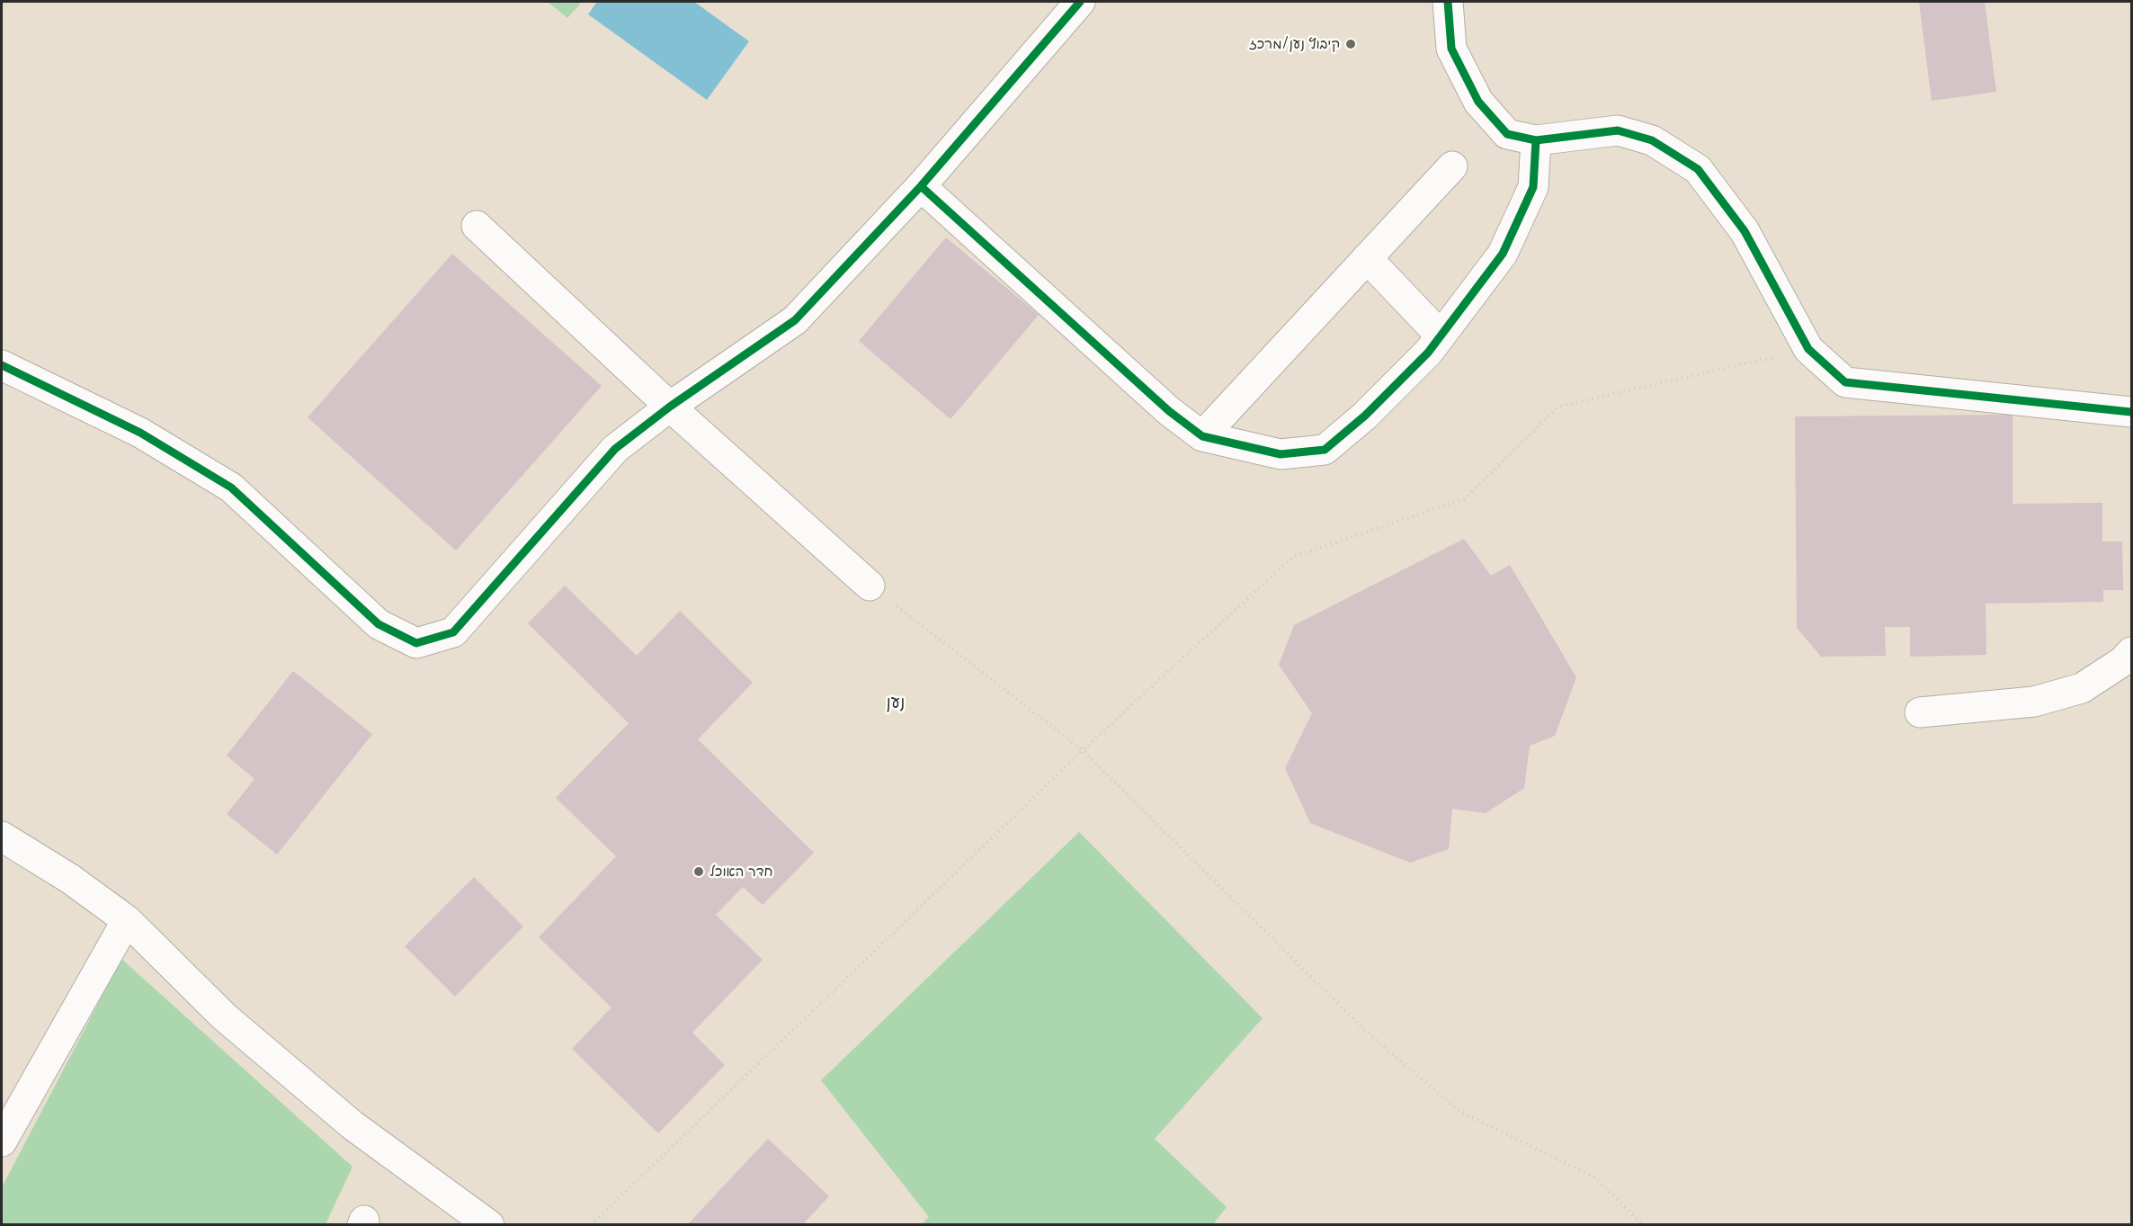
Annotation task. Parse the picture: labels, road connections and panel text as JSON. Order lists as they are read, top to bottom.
{
  "districts": ["נען"],
  "places": ["קיבוץ נען/מרכז", "חדר האוכל"]
}
